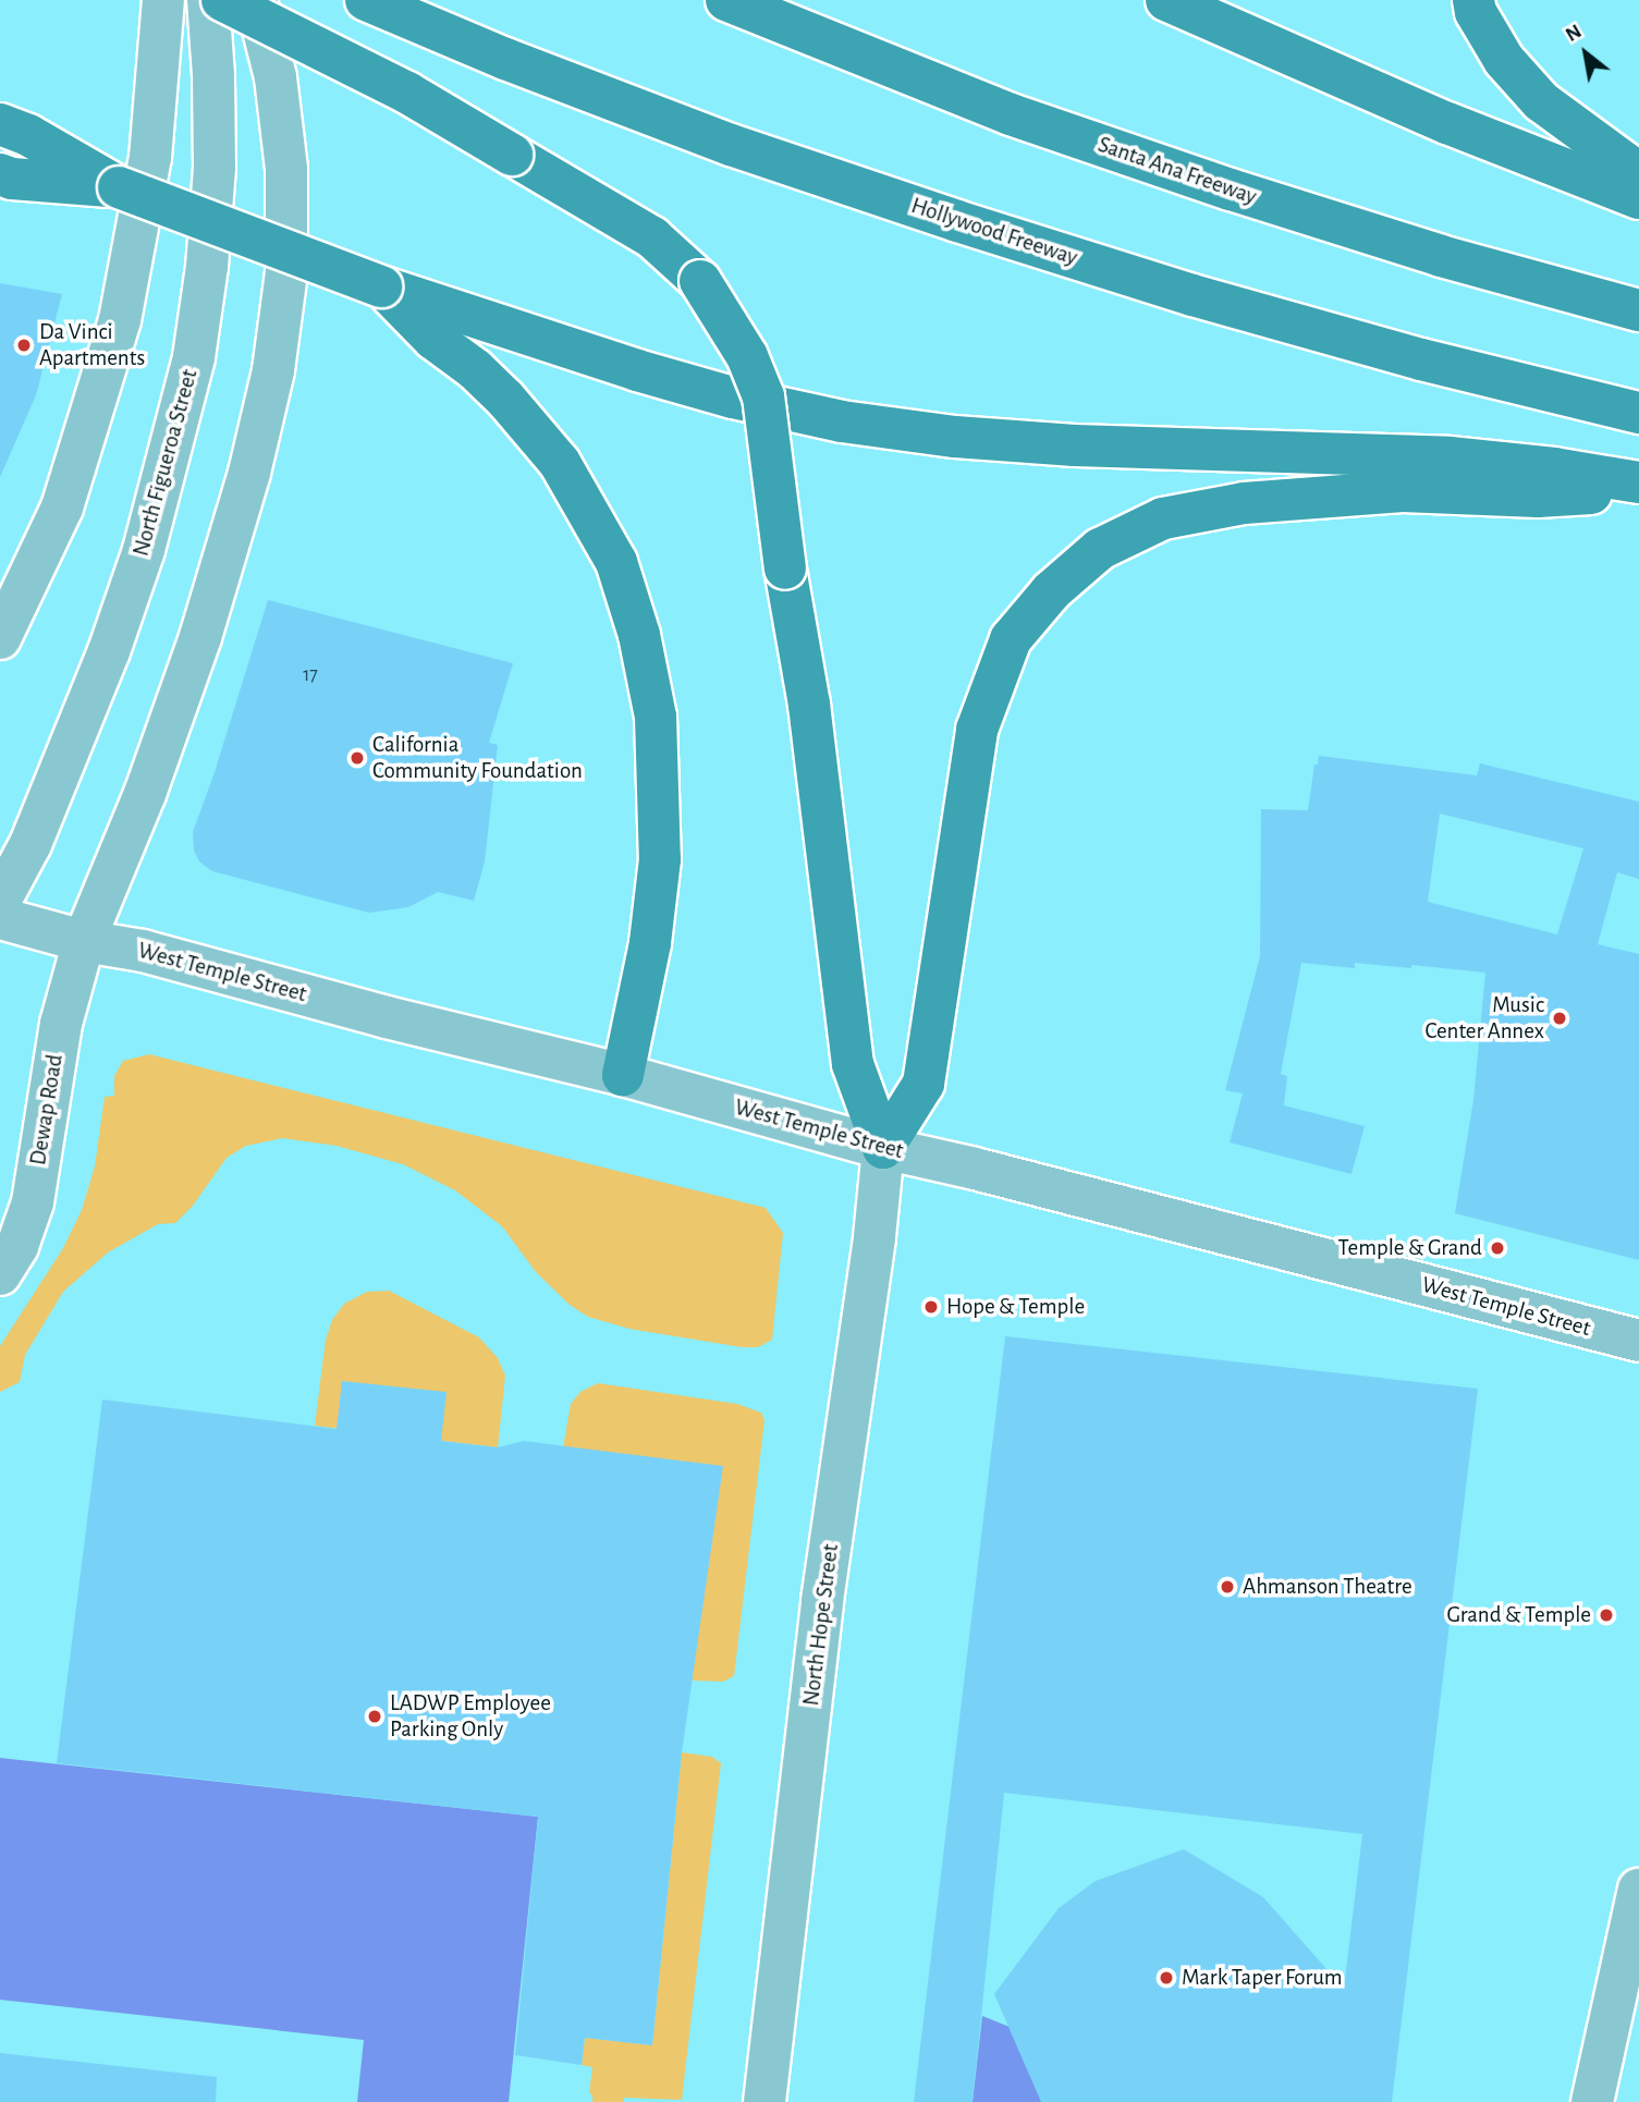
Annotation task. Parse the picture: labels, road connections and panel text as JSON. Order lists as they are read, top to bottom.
{
  "streets": {
    "highway": ["Santa Ana Freeway", "Hollywood Freeway"],
    "main road": [
      "North Figueroa Street",
      "West Temple Street",
      "Dewap Road",
      "North Hope Street"
    ]
  },
  "crossings": [
    ["West Temple Street", "Dewap Road"],
    ["West Temple Street", "North Hope Street"]
  ],
  "places": [
    "Da Vinci Apartments",
    "California Community Foundation",
    "Music Center Annex",
    "Temple & Grand",
    "Hope & Temple",
    "Ahmanson Theatre",
    "Grand & Temple",
    "LADWP Employee Parking Only",
    "Mark Taper Forum"
  ],
  "house_numbers": ["17"],
  "north": "top left"
}
